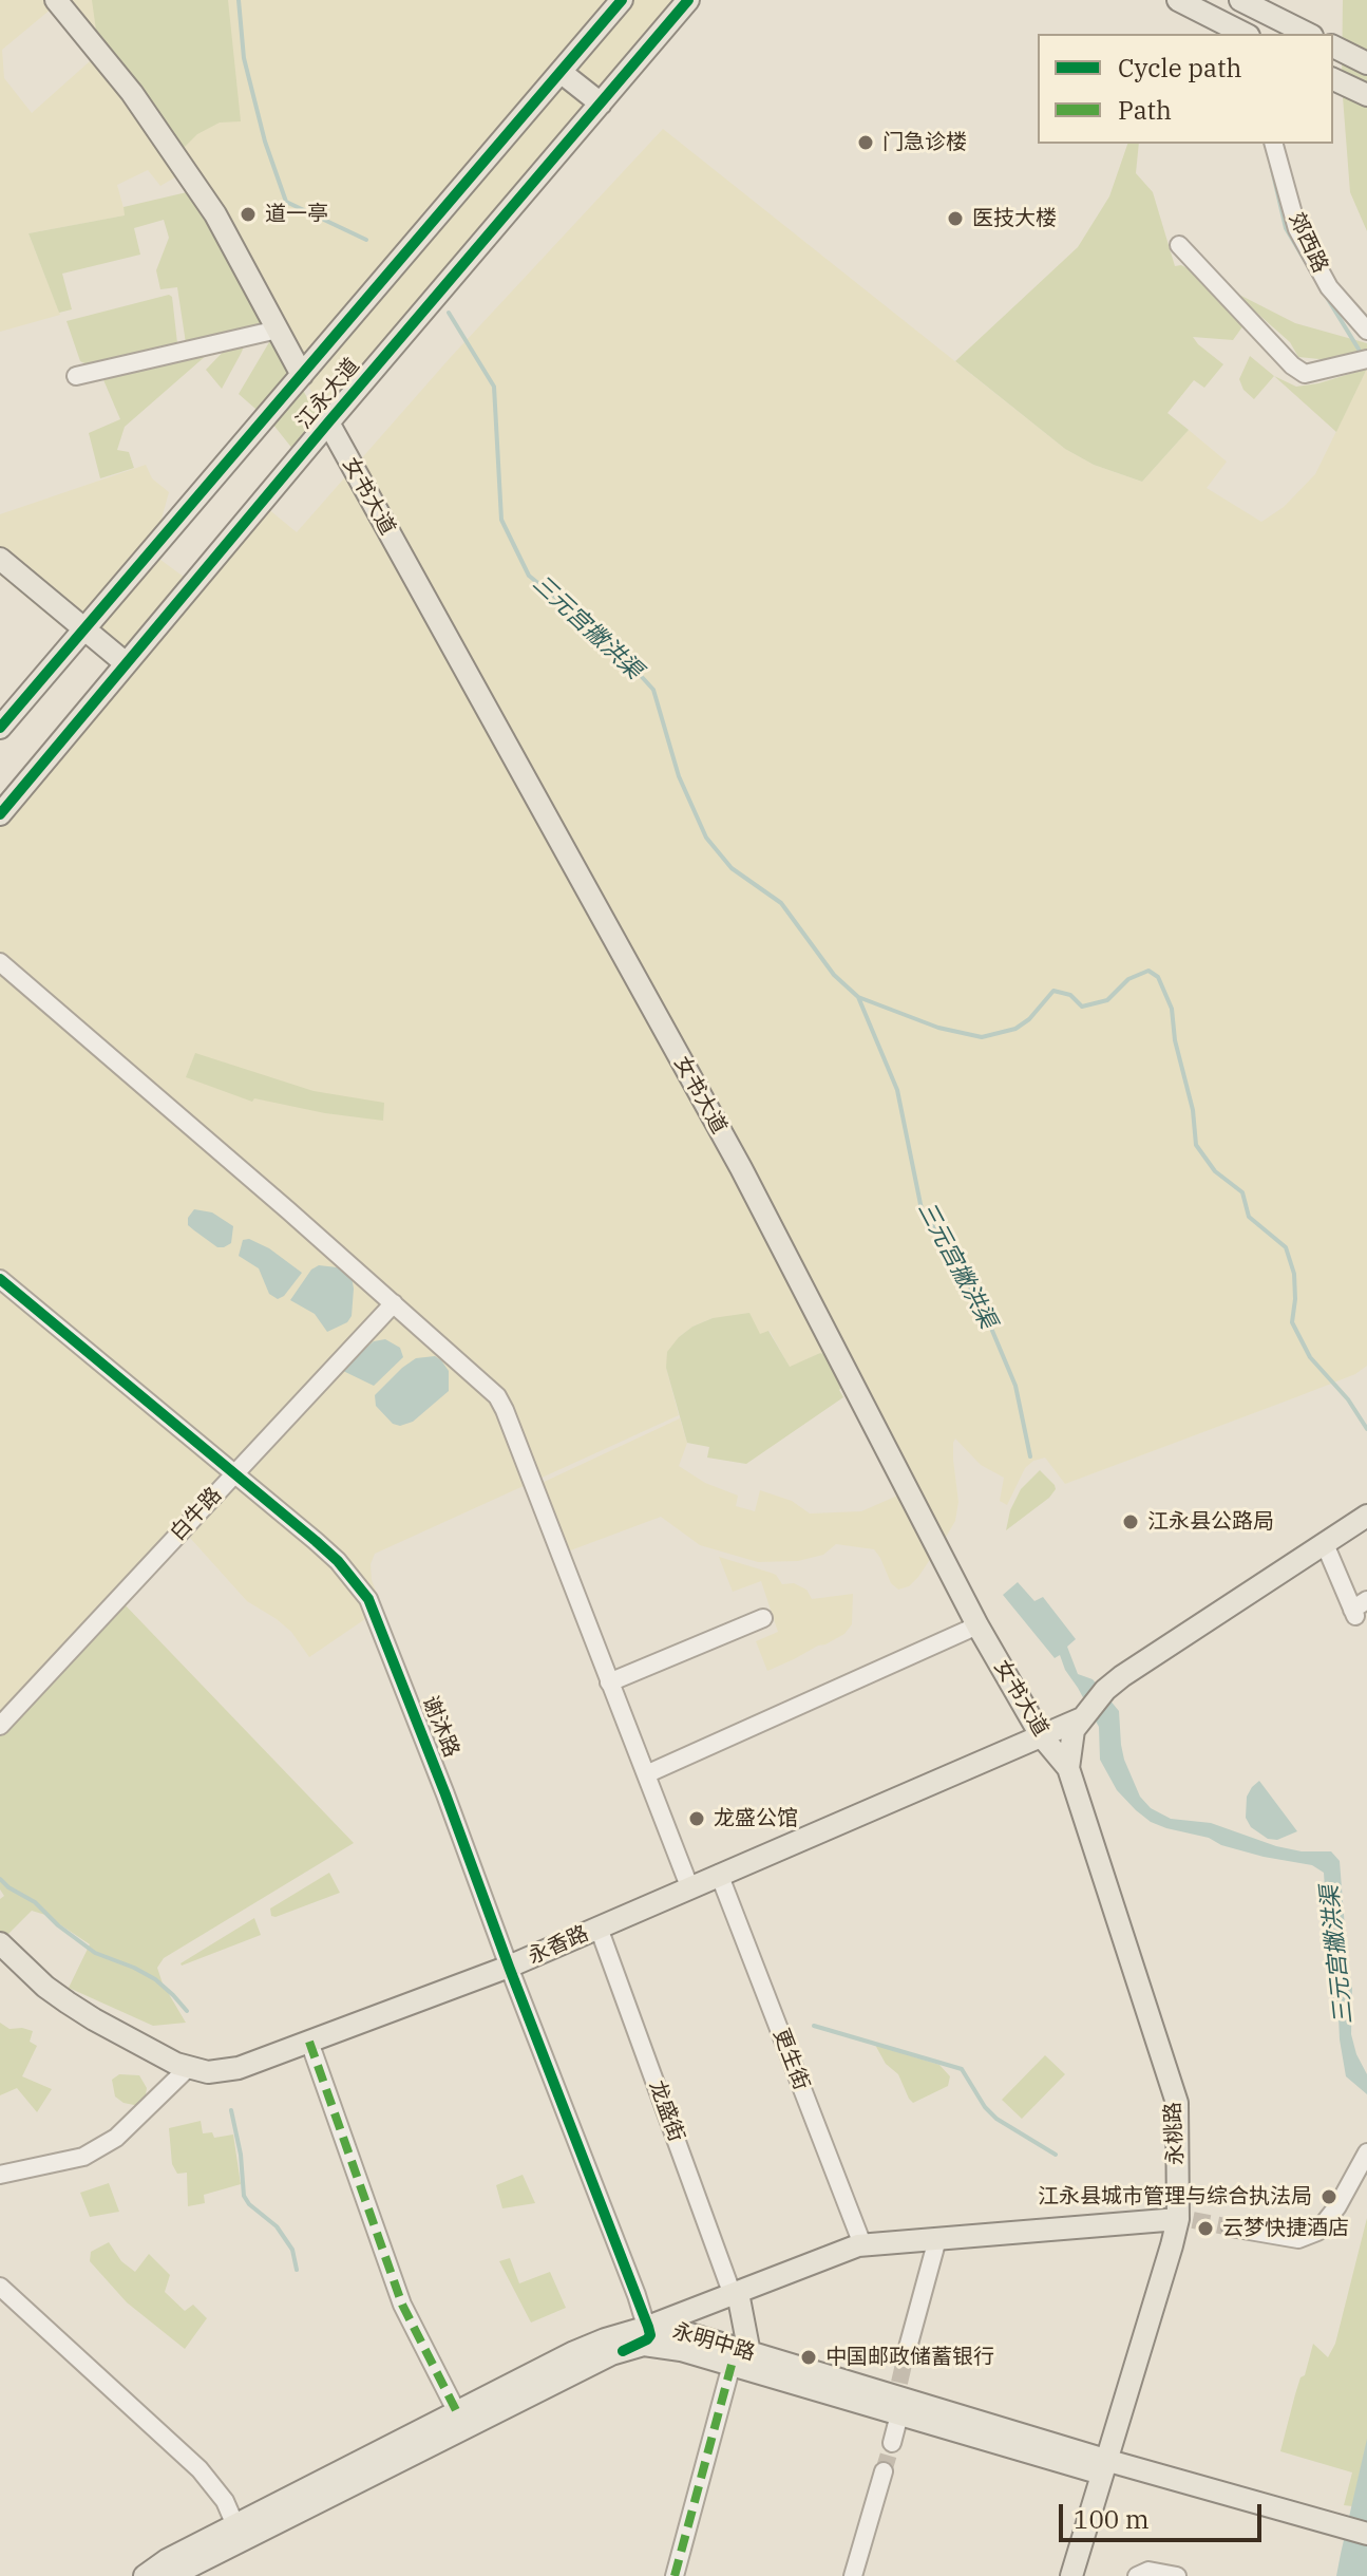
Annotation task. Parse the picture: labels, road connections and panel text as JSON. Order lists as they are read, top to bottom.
{
  "streets": {
    "main road": [
      "江永大道",
      "女书大道",
      "永香路",
      "永桃路",
      "永明中路"
    ],
    "street": [
      "郊西路",
      "白牛路",
      "谢沐路",
      "更生街",
      "龙盛街"
    ]
  },
  "crossings": [
    ["江永大道", "女书大道"],
    ["女书大道", "永香路"],
    ["女书大道", "永桃路"],
    ["白牛路", "谢沐路"],
    ["谢沐路", "永香路"],
    ["谢沐路", "永明中路"],
    ["永香路", "更生街"],
    ["永香路", "龙盛街"],
    ["永桃路", "永明中路"]
  ],
  "water": ["三元宫撇洪渠"],
  "places": [
    "门急诊楼",
    "道一亭",
    "医技大楼",
    "江永县公路局",
    "龙盛公馆",
    "江永县城市管理与综合执法局",
    "云梦快捷酒店",
    "中国邮政储蓄银行"
  ],
  "legend": ["Cycle path", "Path"],
  "scale_bar": "100 m"
}
